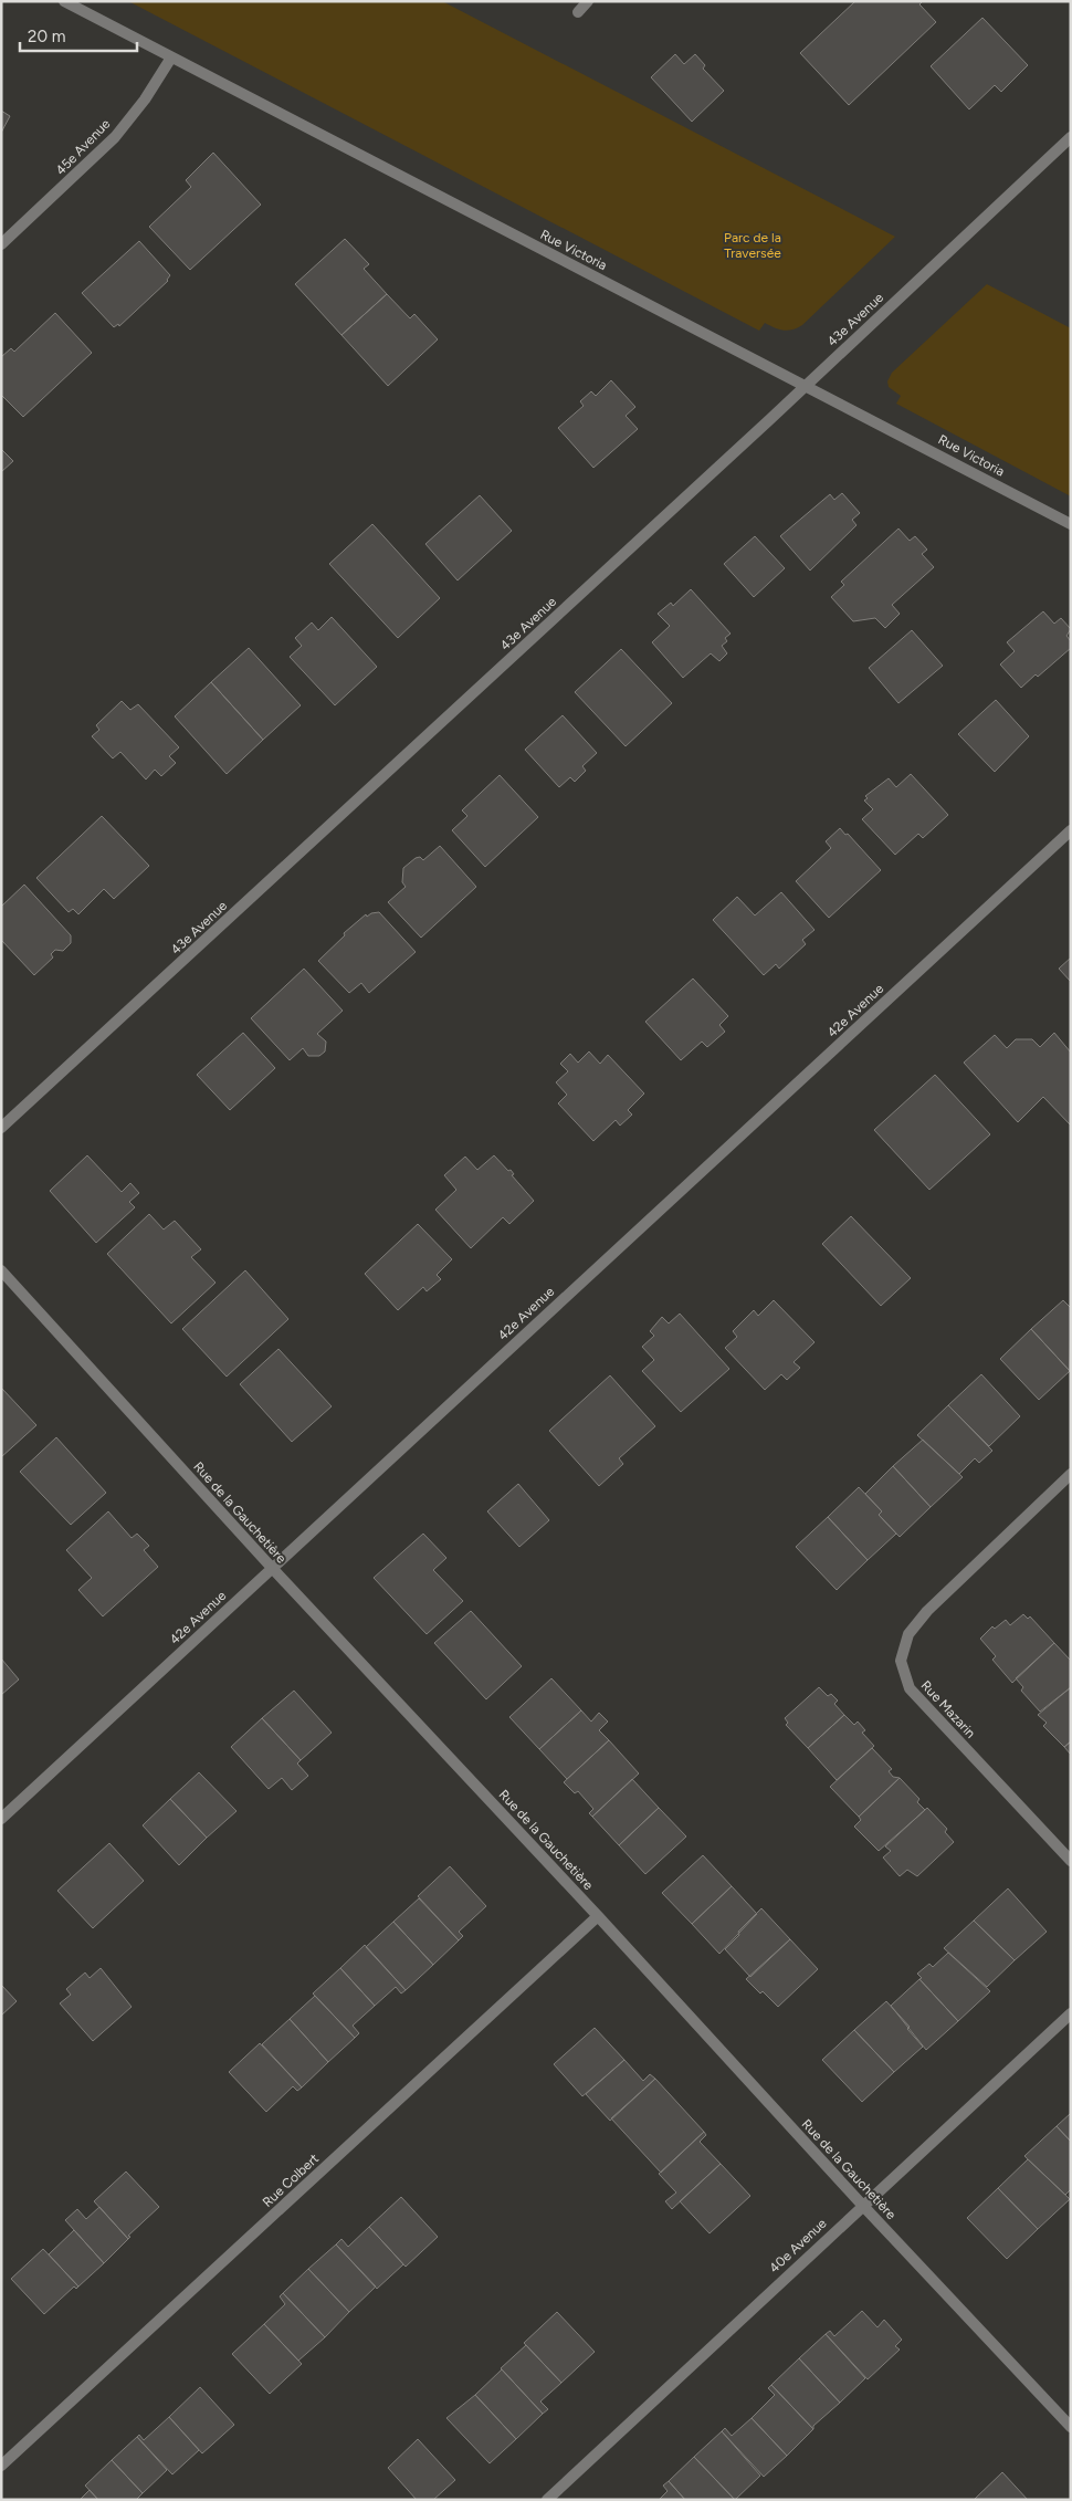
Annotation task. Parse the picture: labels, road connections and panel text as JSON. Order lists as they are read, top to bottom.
{
  "streets": {
    "street": [
      "45e Avenue",
      "Rue Victoria",
      "43e Avenue",
      "42e Avenue",
      "Rue de la Gauchetière",
      "Rue Mazarin",
      "Rue Colbert",
      "40e Avenue"
    ]
  },
  "crossings": [
    ["45e Avenue", "Rue Victoria"],
    ["Rue Victoria", "43e Avenue"],
    ["42e Avenue", "Rue de la Gauchetière"],
    ["Rue de la Gauchetière", "Rue Colbert"],
    ["Rue de la Gauchetière", "40e Avenue"]
  ],
  "parks": ["Parc de la Traversée"],
  "scale_bar": "20 m"
}
